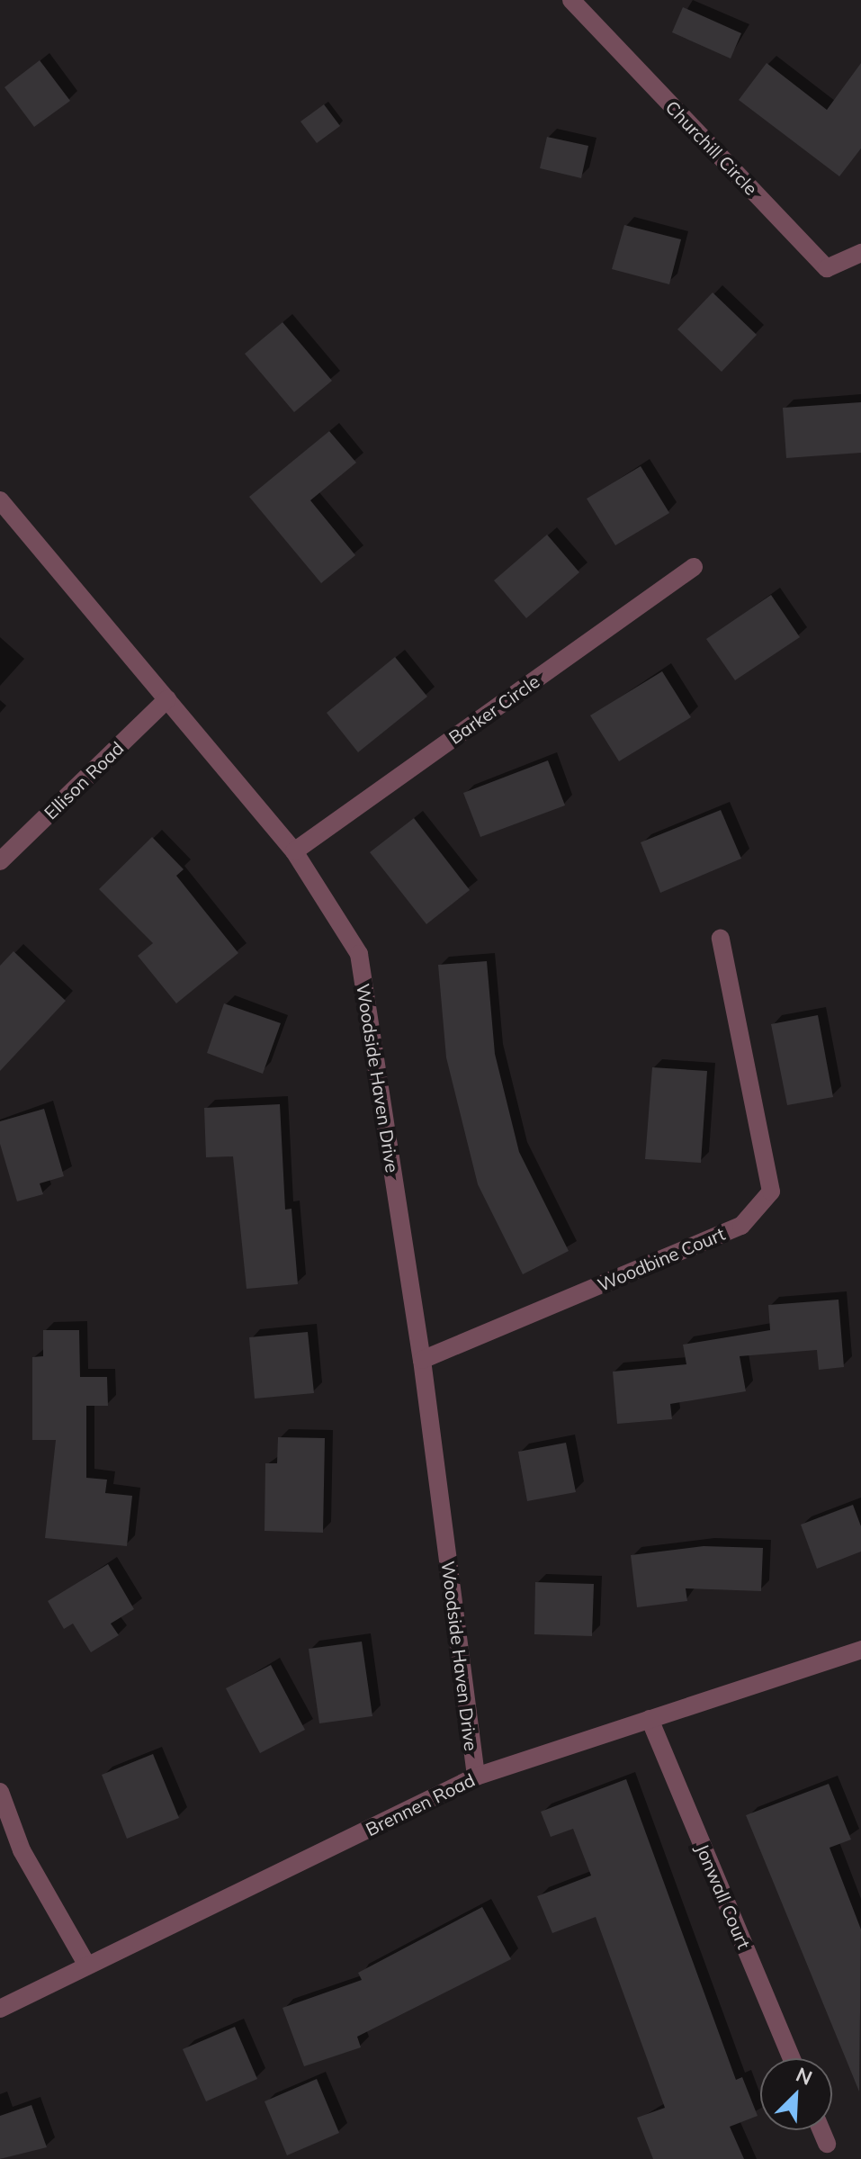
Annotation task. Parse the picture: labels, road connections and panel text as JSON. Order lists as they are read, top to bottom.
{
  "streets": {
    "street": [
      "Churchill Circle",
      "Barker Circle",
      "Ellison Road",
      "Woodside Haven Drive",
      "Woodbine Court",
      "Brennen Road",
      "Jonwall Court"
    ]
  },
  "crossings": [
    ["Barker Circle", "Woodside Haven Drive"],
    ["Ellison Road", "Woodside Haven Drive"],
    ["Woodside Haven Drive", "Woodbine Court"],
    ["Woodside Haven Drive", "Brennen Road"],
    ["Brennen Road", "Jonwall Court"]
  ],
  "north": "top right"
}
